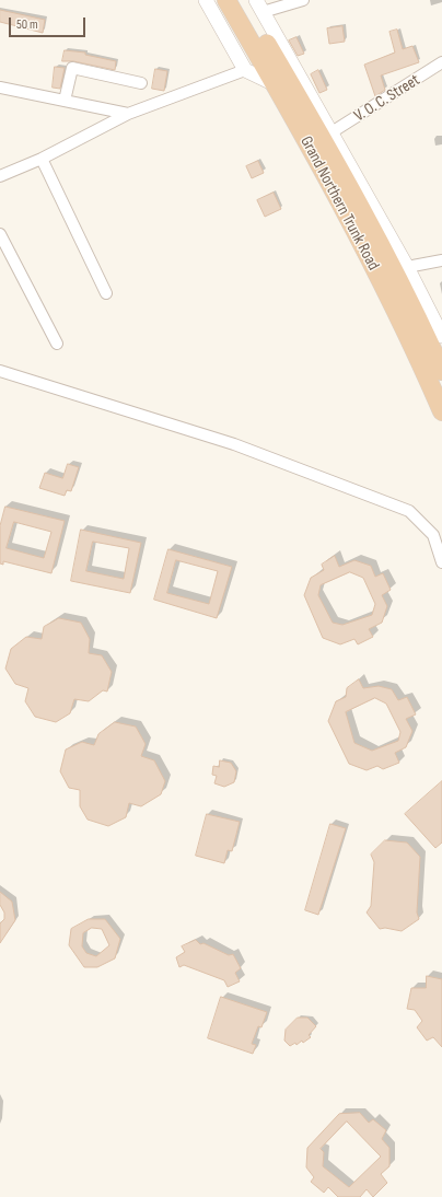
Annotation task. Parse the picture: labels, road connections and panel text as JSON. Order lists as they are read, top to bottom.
{
  "streets": {
    "highway": ["Grand Northern Trunk Road"],
    "street": ["V. O. C. Street"]
  },
  "scale_bar": "50 m"
}
